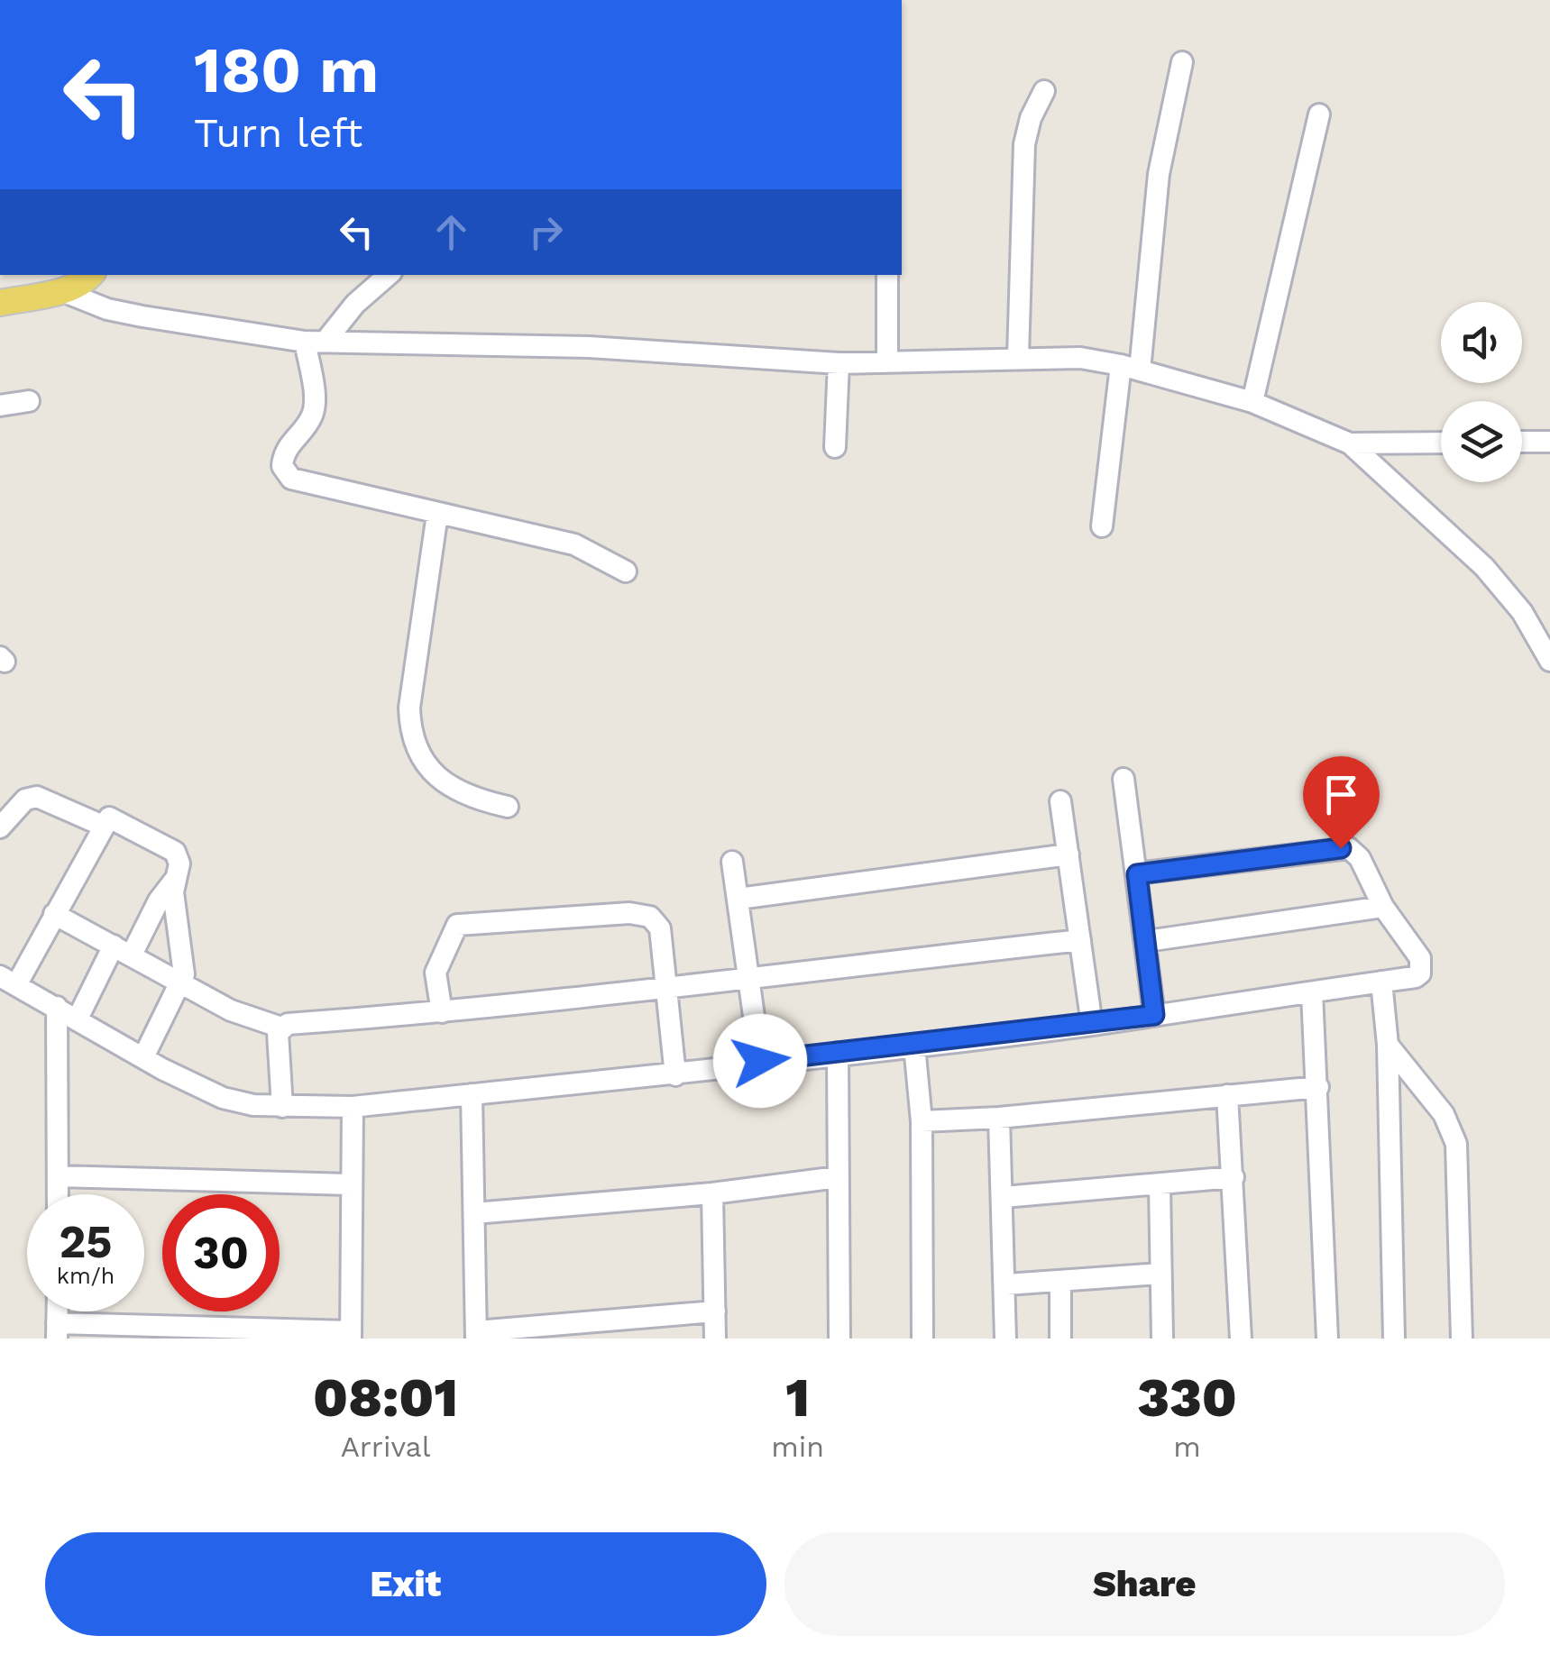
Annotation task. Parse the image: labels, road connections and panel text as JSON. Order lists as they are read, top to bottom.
{
  "page": {
    "turn": ["180 m", "Turn left"],
    "speed": "25 km/h",
    "limit": "30",
    "eta": [
      "08:01",
      "Arrival",
      "1",
      "min",
      "330",
      "m"
    ],
    "buttons": ["Exit", "Share"]
  }
}
